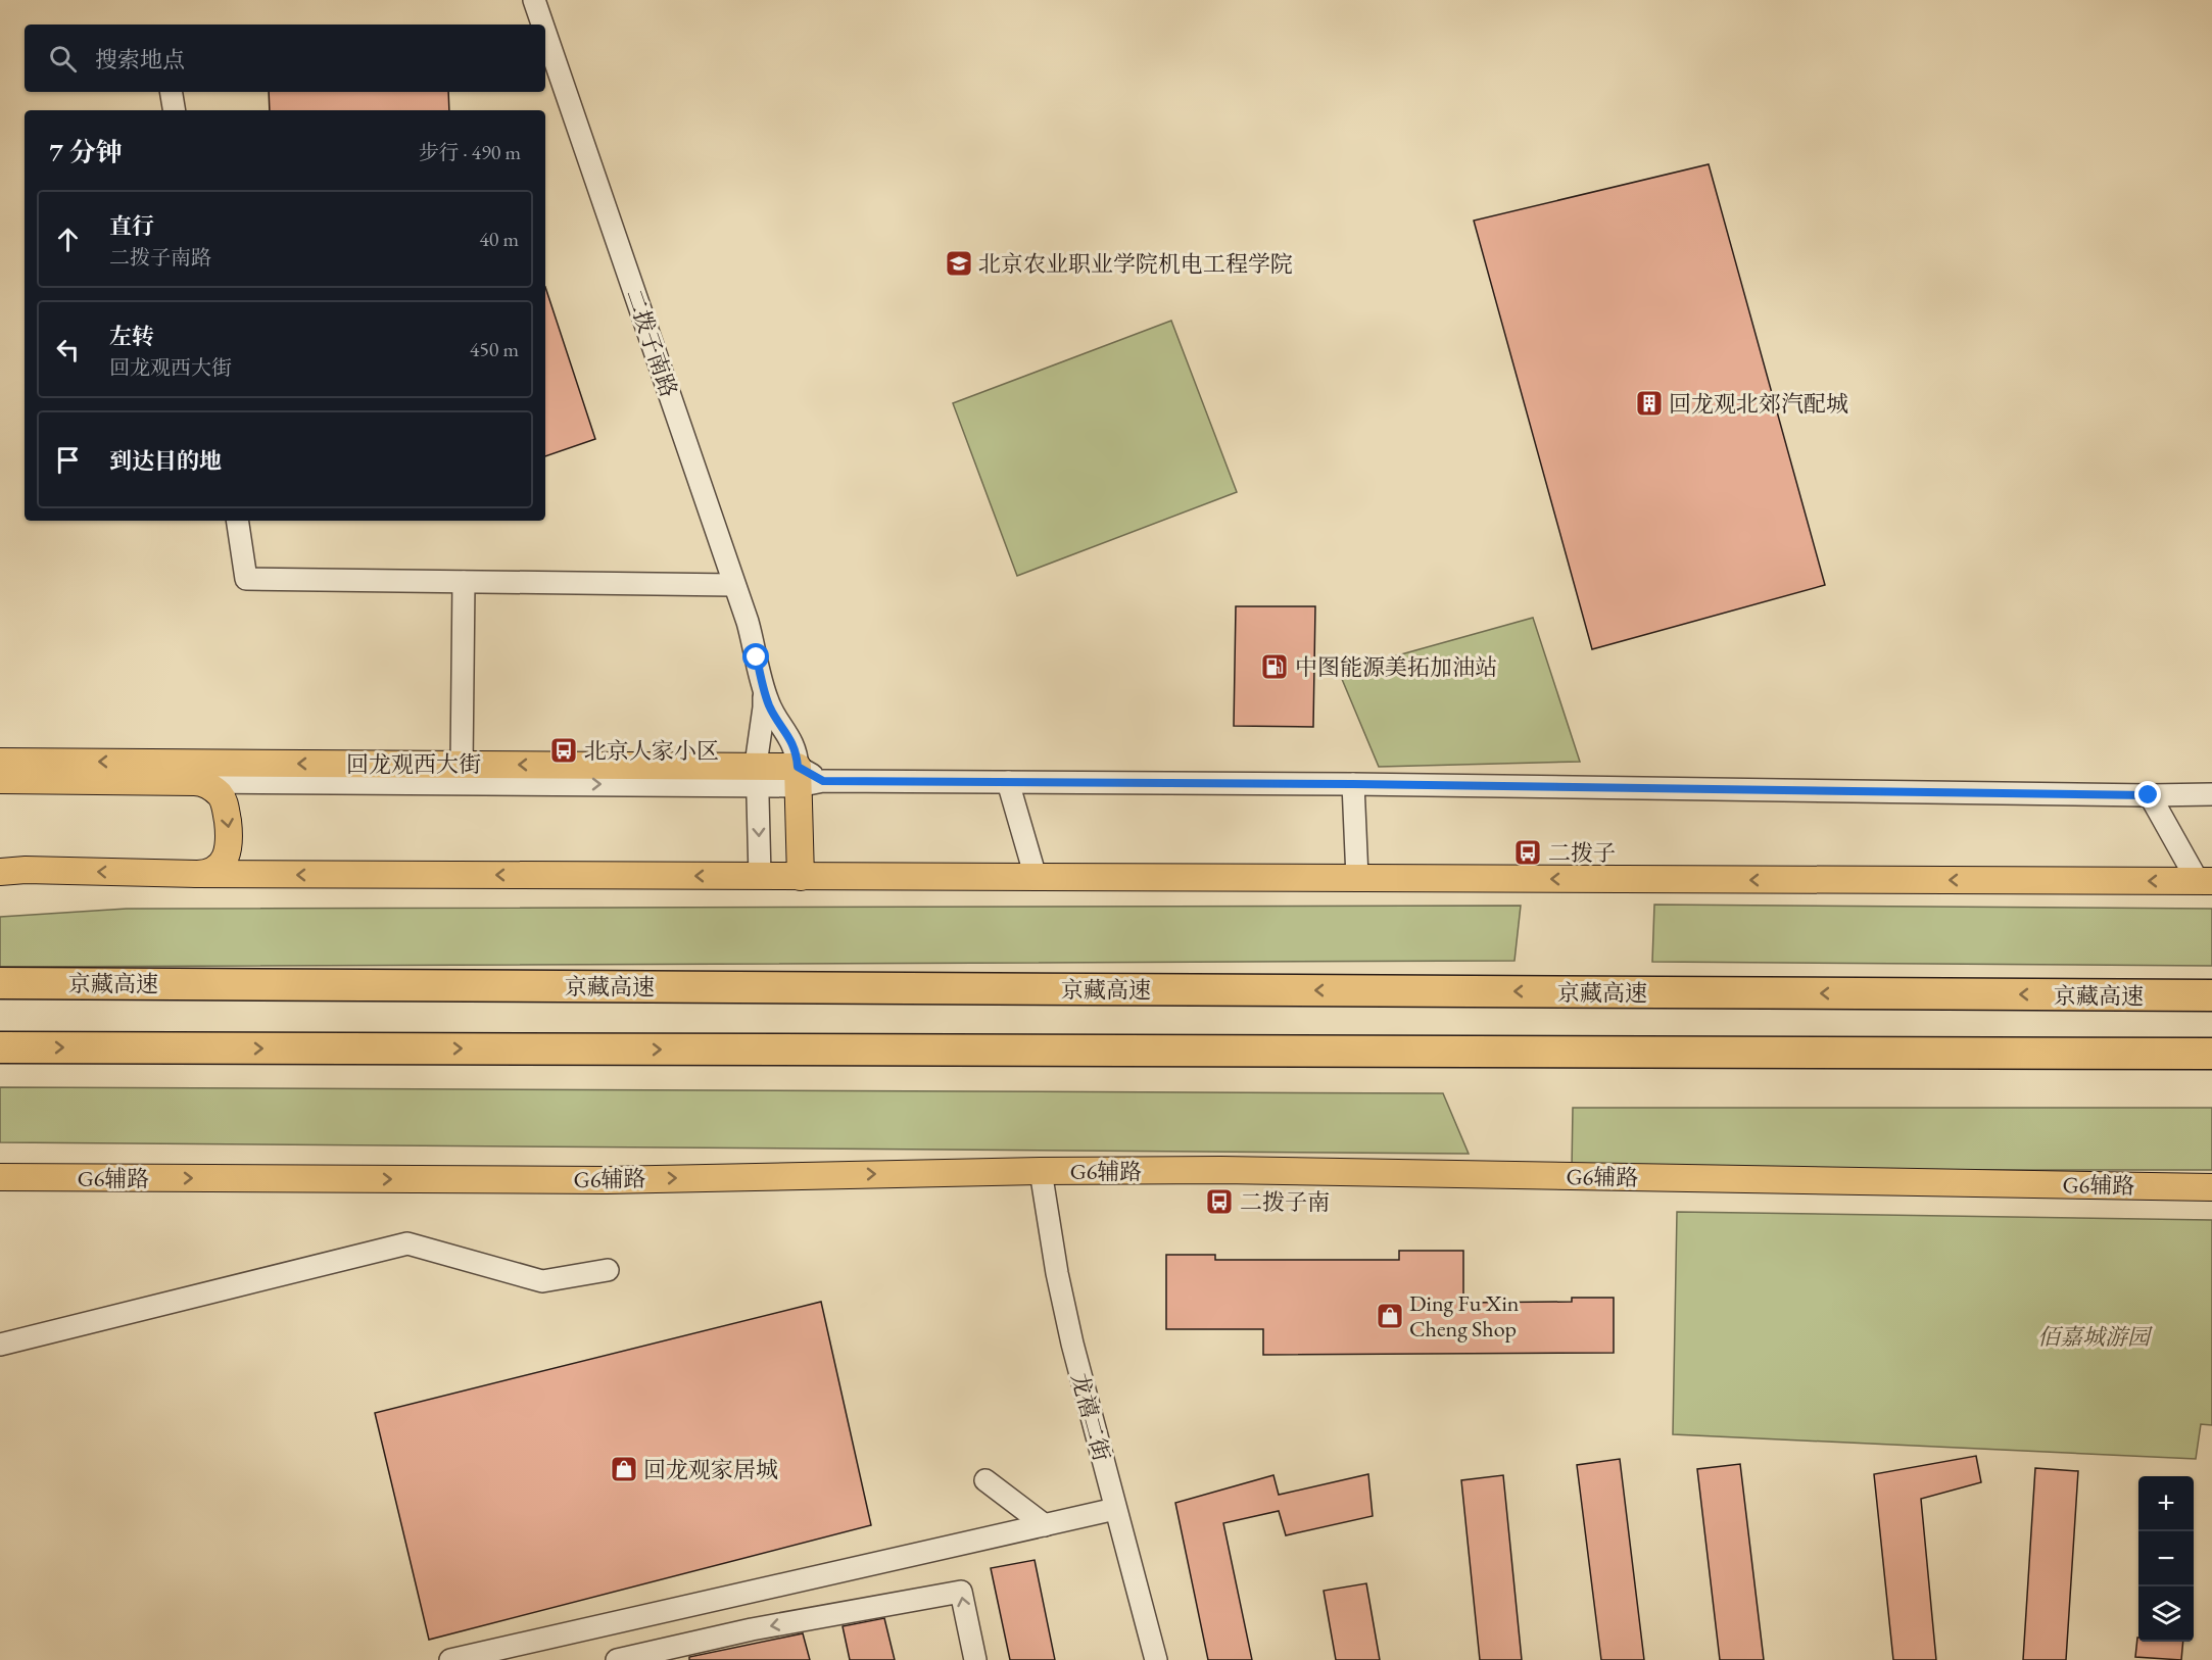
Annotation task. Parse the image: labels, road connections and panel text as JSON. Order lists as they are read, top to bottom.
{
  "streets": {
    "highway": ["京藏高速"],
    "main road": ["二拨子南路", "回龙观西大街", "G6辅路"],
    "street": ["龙禧二街"]
  },
  "crossings": [
    ["二拨子南路", "回龙观西大街"],
    ["G6辅路", "龙禧二街"]
  ],
  "one_way": ["G6辅路"],
  "parks": ["佰嘉城游园"],
  "places": {
    "school or university": ["北京农业职业学院机电工程学院"],
    "building": ["回龙观北郊汽配城"],
    "fuel station": ["中图能源美拓加油站"],
    "bus stop": ["北京人家小区", "二拨子", "二拨子南"],
    "shop": ["Ding Fu Xin Cheng Shop", "回龙观家居城"]
  },
  "page": {
    "search": "搜索地点",
    "heading": ["7 分钟", "步行 · 490 m"],
    "list": [
      ["直行", "二拨子南路", "40 m"],
      ["左转", "回龙观西大街", "450 m"],
      "到达目的地"
    ],
    "map_buttons": ["+", "−"]
  }
}
